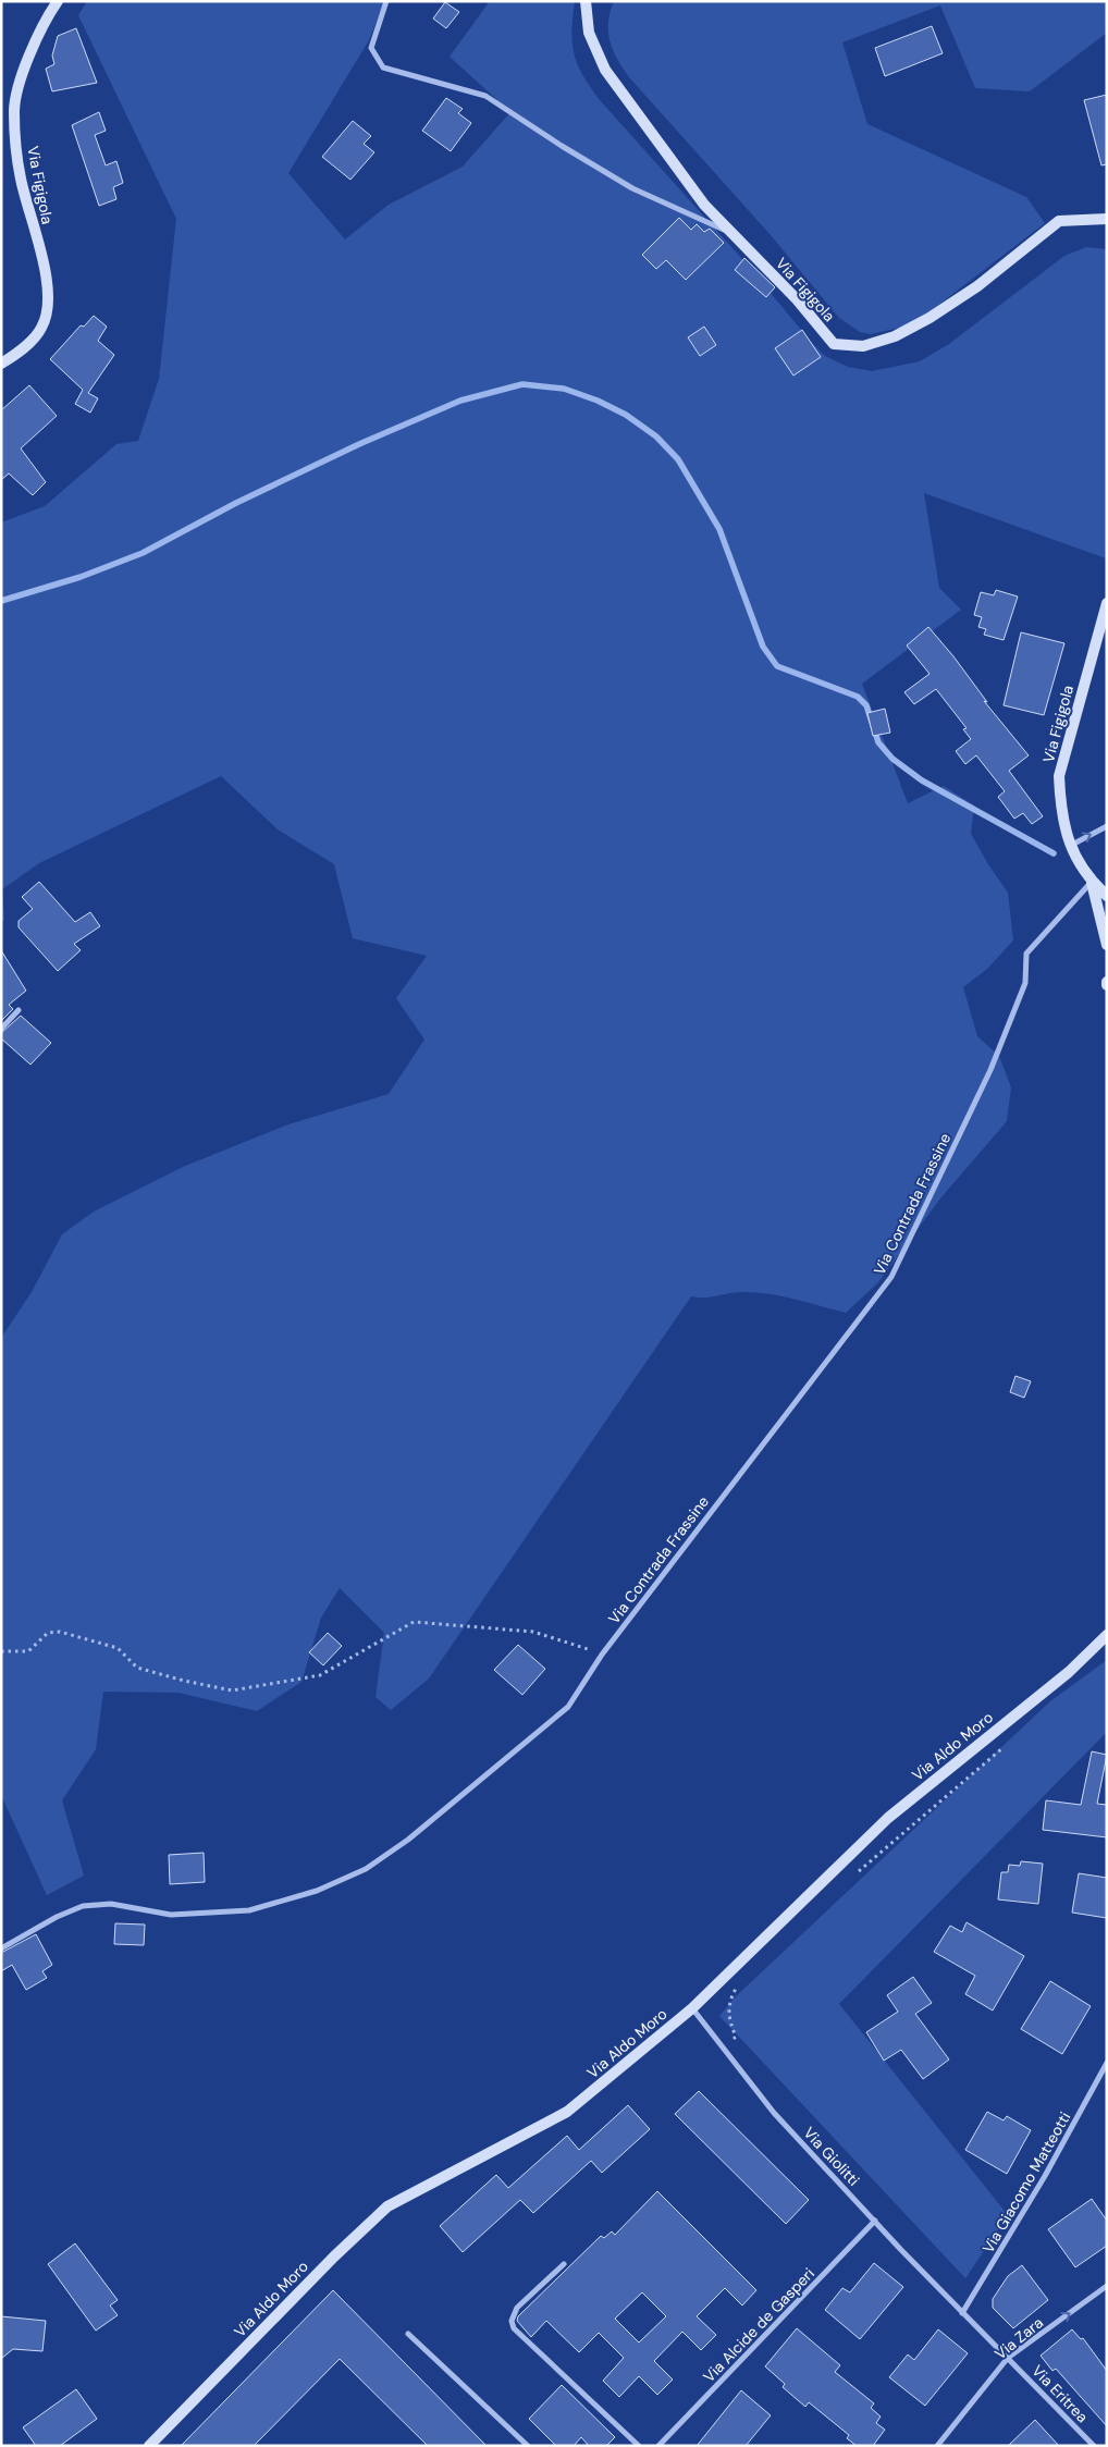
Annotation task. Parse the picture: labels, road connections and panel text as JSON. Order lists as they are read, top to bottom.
{
  "streets": {
    "street": [
      "Via Figigola",
      "Via Contrada Frassine",
      "Via Aldo Moro",
      "Via Giolitti",
      "Via Giacomo Matteotti",
      "Via Alcide de Gasperi",
      "Via Zara",
      "Via Eritrea"
    ]
  },
  "crossings": [
    ["Via Figigola", "Via Contrada Frassine"],
    ["Via Aldo Moro", "Via Giolitti"],
    ["Via Giolitti", "Via Giacomo Matteotti"],
    ["Via Giolitti", "Via Alcide de Gasperi"],
    ["Via Giolitti", "Via Eritrea"],
    ["Via Giacomo Matteotti", "Via Eritrea"],
    ["Via Zara", "Via Eritrea"]
  ],
  "one_way": ["Via Zara"]
}
